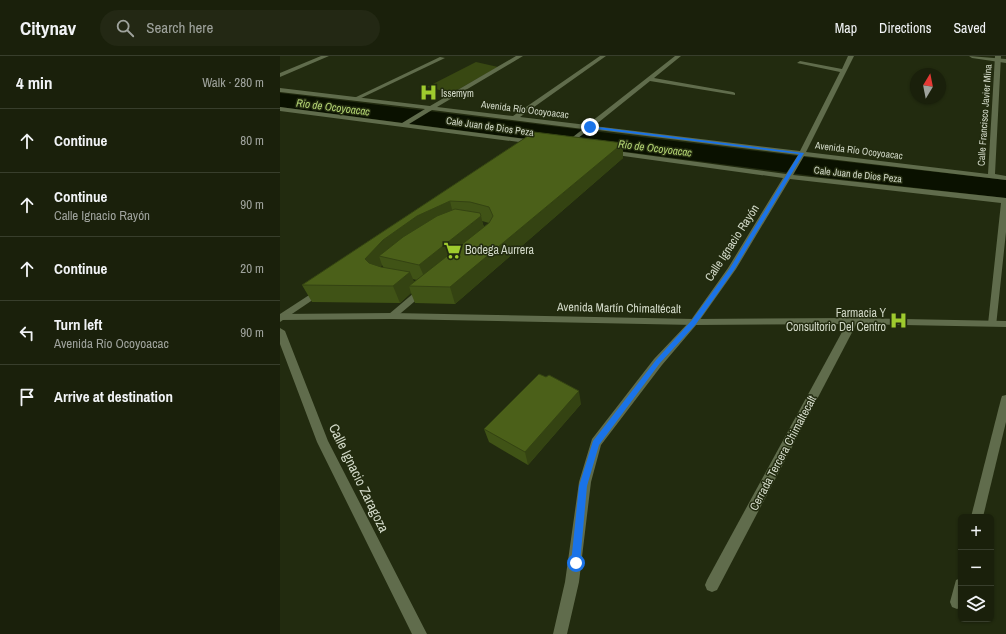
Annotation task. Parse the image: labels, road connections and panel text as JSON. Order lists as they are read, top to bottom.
{
  "streets": {
    "street": [
      "Avenida Río Ocoyoacac",
      "Calle Francisco Javier Mina",
      "Cale Juan de Dios Peza",
      "Calle Ignacio Rayón",
      "Avenida Martín Chimaltécalt",
      "Cerrada Tercera Chimaltecalt",
      "Calle Ignacio Zaragoza"
    ]
  },
  "crossings": [
    ["Avenida Río Ocoyoacac", "Calle Francisco Javier Mina"],
    ["Avenida Río Ocoyoacac", "Calle Ignacio Rayón"],
    ["Cale Juan de Dios Peza", "Calle Ignacio Rayón"],
    ["Calle Ignacio Rayón", "Avenida Martín Chimaltécalt"],
    ["Avenida Martín Chimaltécalt", "Cerrada Tercera Chimaltecalt"]
  ],
  "water": ["Rio de Ocoyoacac"],
  "places": {
    "hospital": ["Issemym", "Farmacia Y Consultorio Del Centro"],
    "supermarket": ["Bodega Aurrera"]
  },
  "north": "top",
  "page": {
    "header": "Citynav",
    "search": "Search here",
    "nav": ["Map", "Directions", "Saved"],
    "heading": ["4 min", "Walk · 280 m"],
    "list": [
      ["Continue", "80 m"],
      ["Continue", "Calle Ignacio Rayón", "90 m"],
      ["Continue", "20 m"],
      ["Turn left", "Avenida Río Ocoyoacac", "90 m"],
      "Arrive at destination"
    ],
    "map_buttons": ["+", "−"]
  }
}
